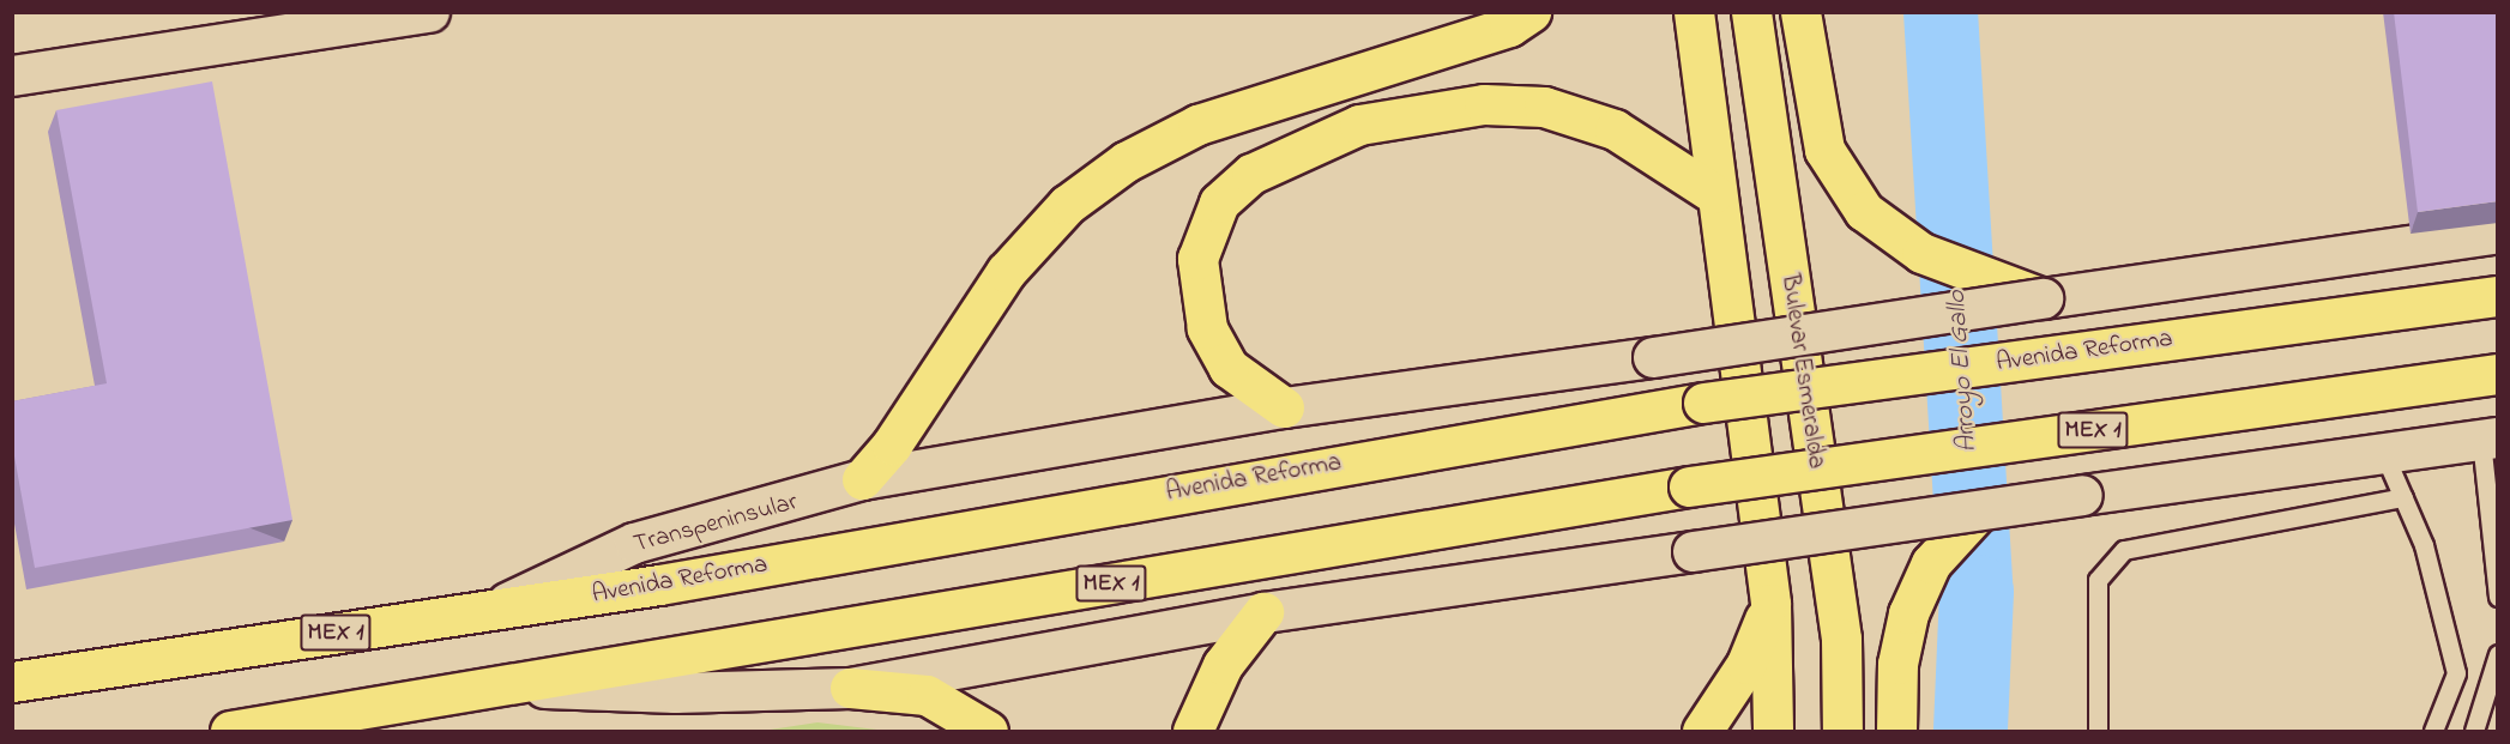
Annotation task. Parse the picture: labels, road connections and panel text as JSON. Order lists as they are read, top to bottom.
{
  "streets": {
    "main road": ["Avenida Reforma", "Bulevar Esmeralda", "MEX 1"],
    "street": ["Transpeninsular"]
  },
  "crossings": [
    ["Avenida Reforma", "Transpeninsular"]
  ],
  "water": ["Arroyo El Gallo"]
}
